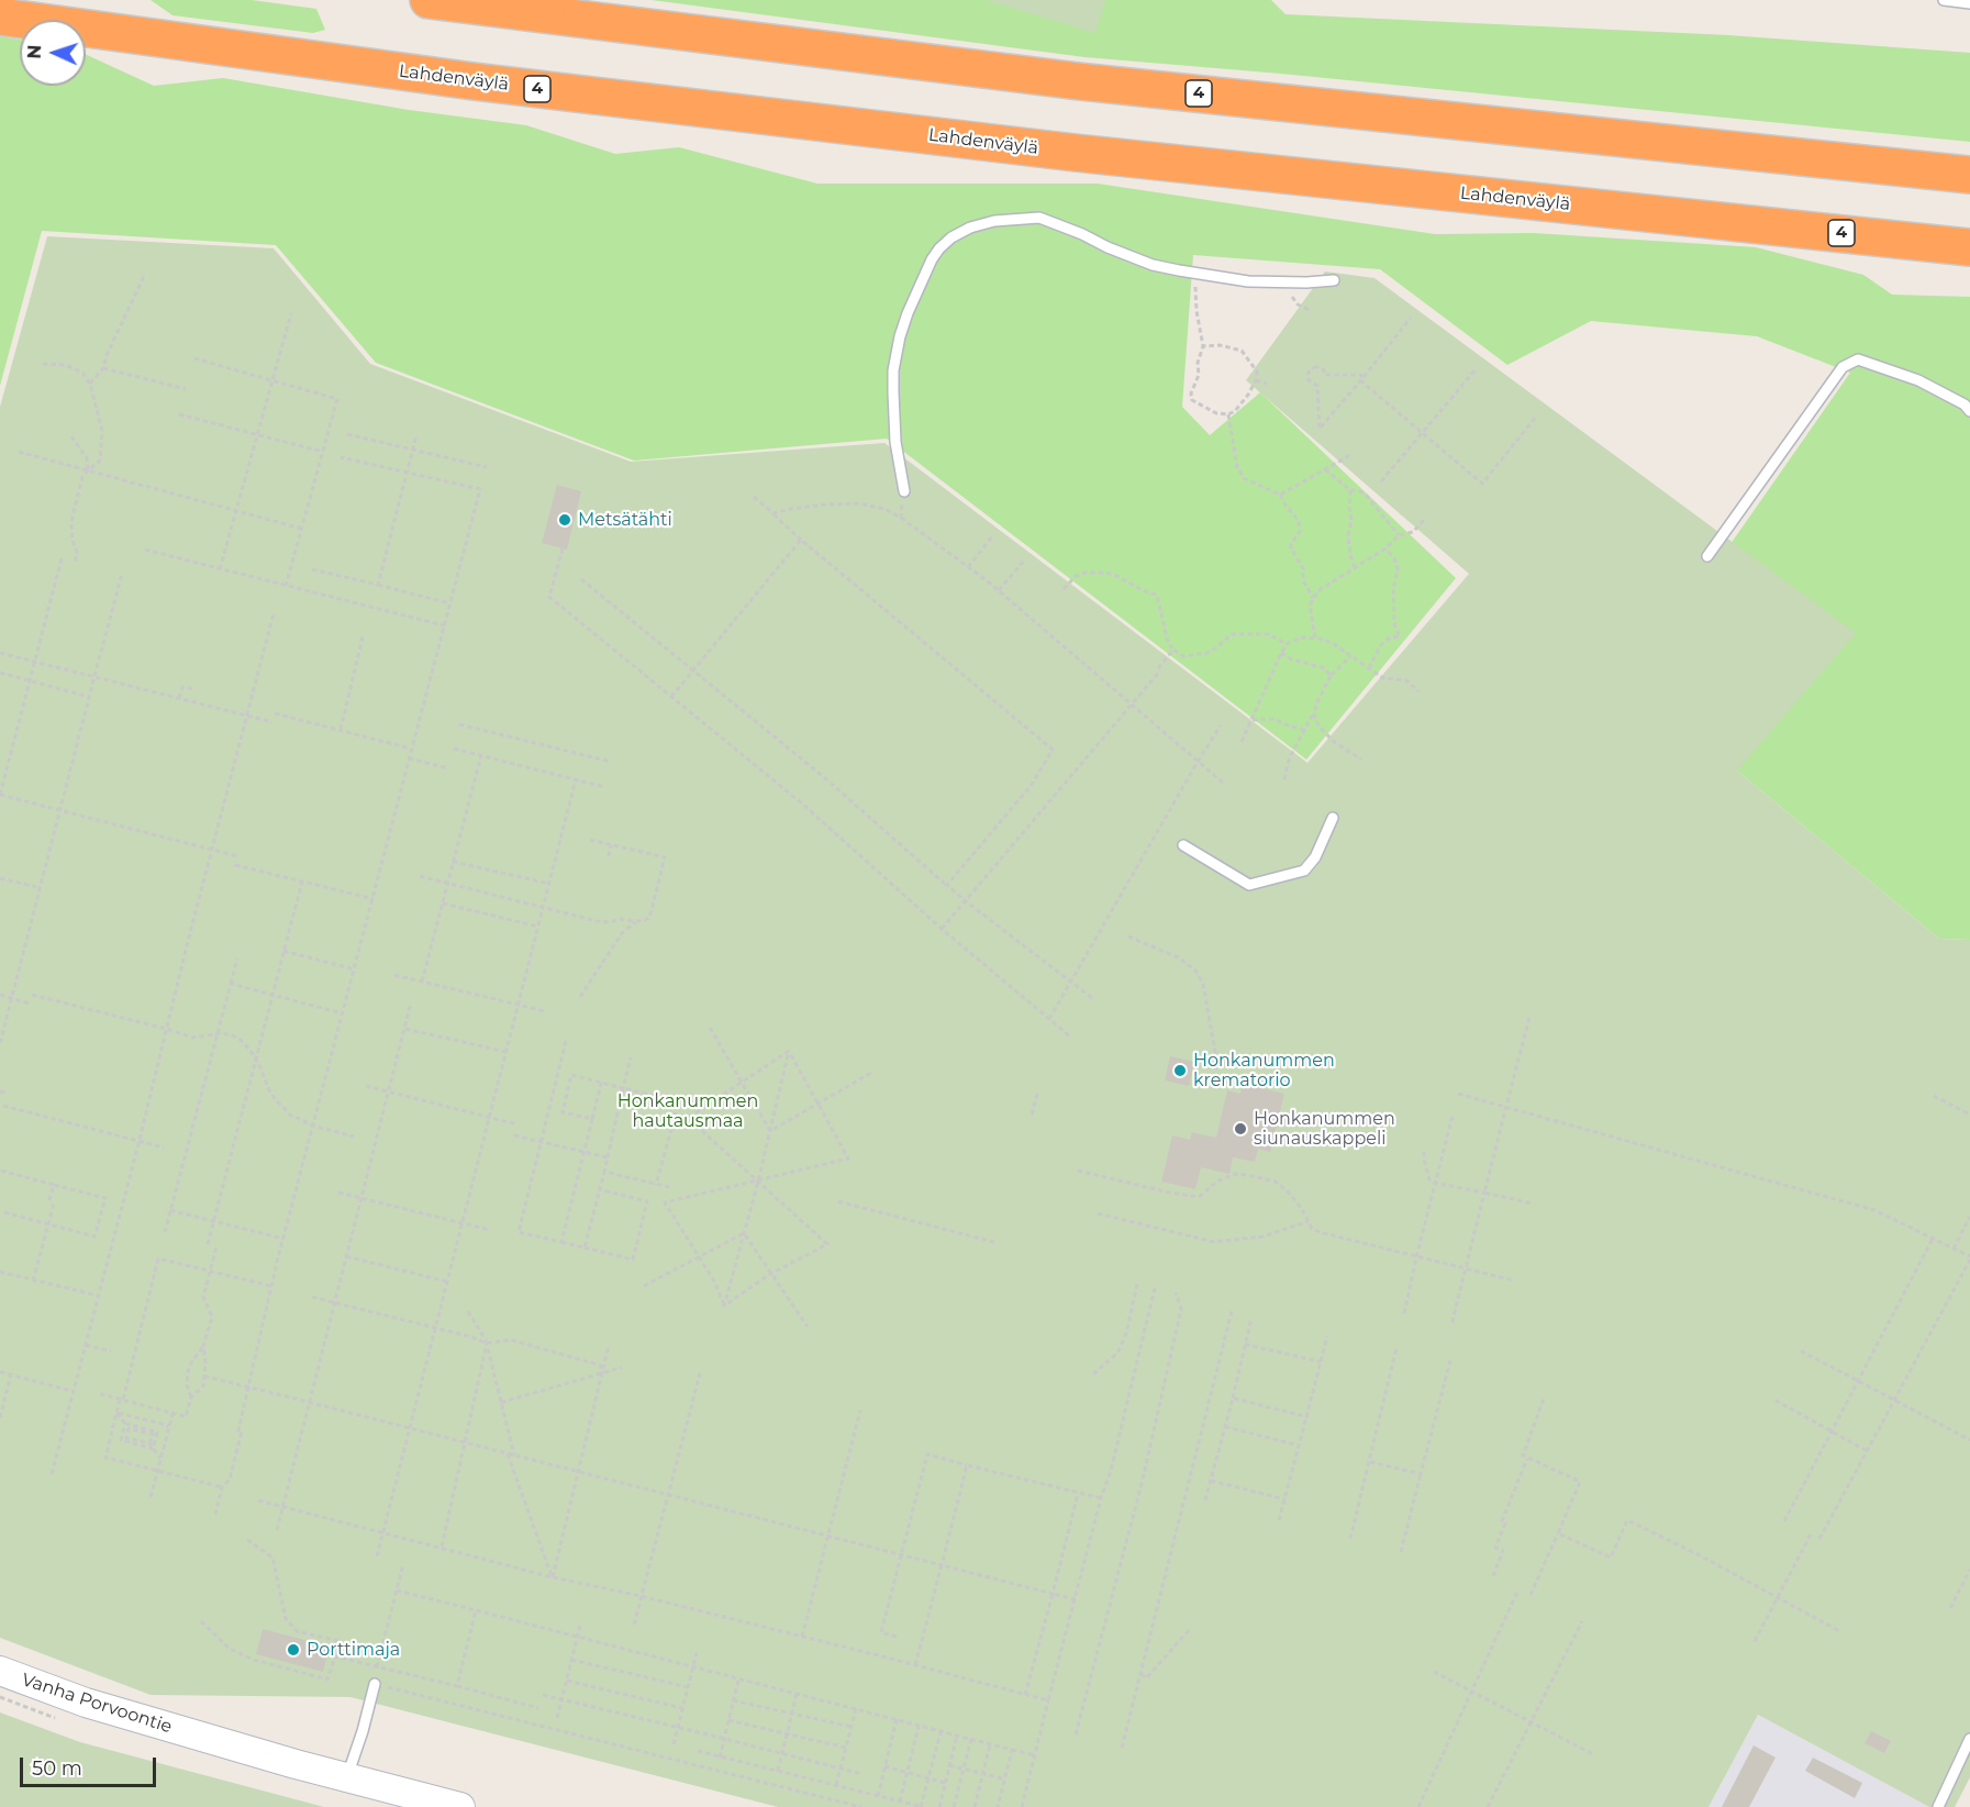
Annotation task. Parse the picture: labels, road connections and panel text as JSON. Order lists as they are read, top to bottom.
{
  "streets": {
    "highway": ["Lahdenväylä", "4"],
    "main road": ["Vanha Porvoontie"]
  },
  "parks": ["Honkanummen hautausmaa"],
  "places": [
    "Metsätähti",
    "Honkanummen krematorio",
    "Honkanummen siunauskappeli",
    "Porttimaja"
  ],
  "scale_bar": "50 m",
  "north": "left"
}
